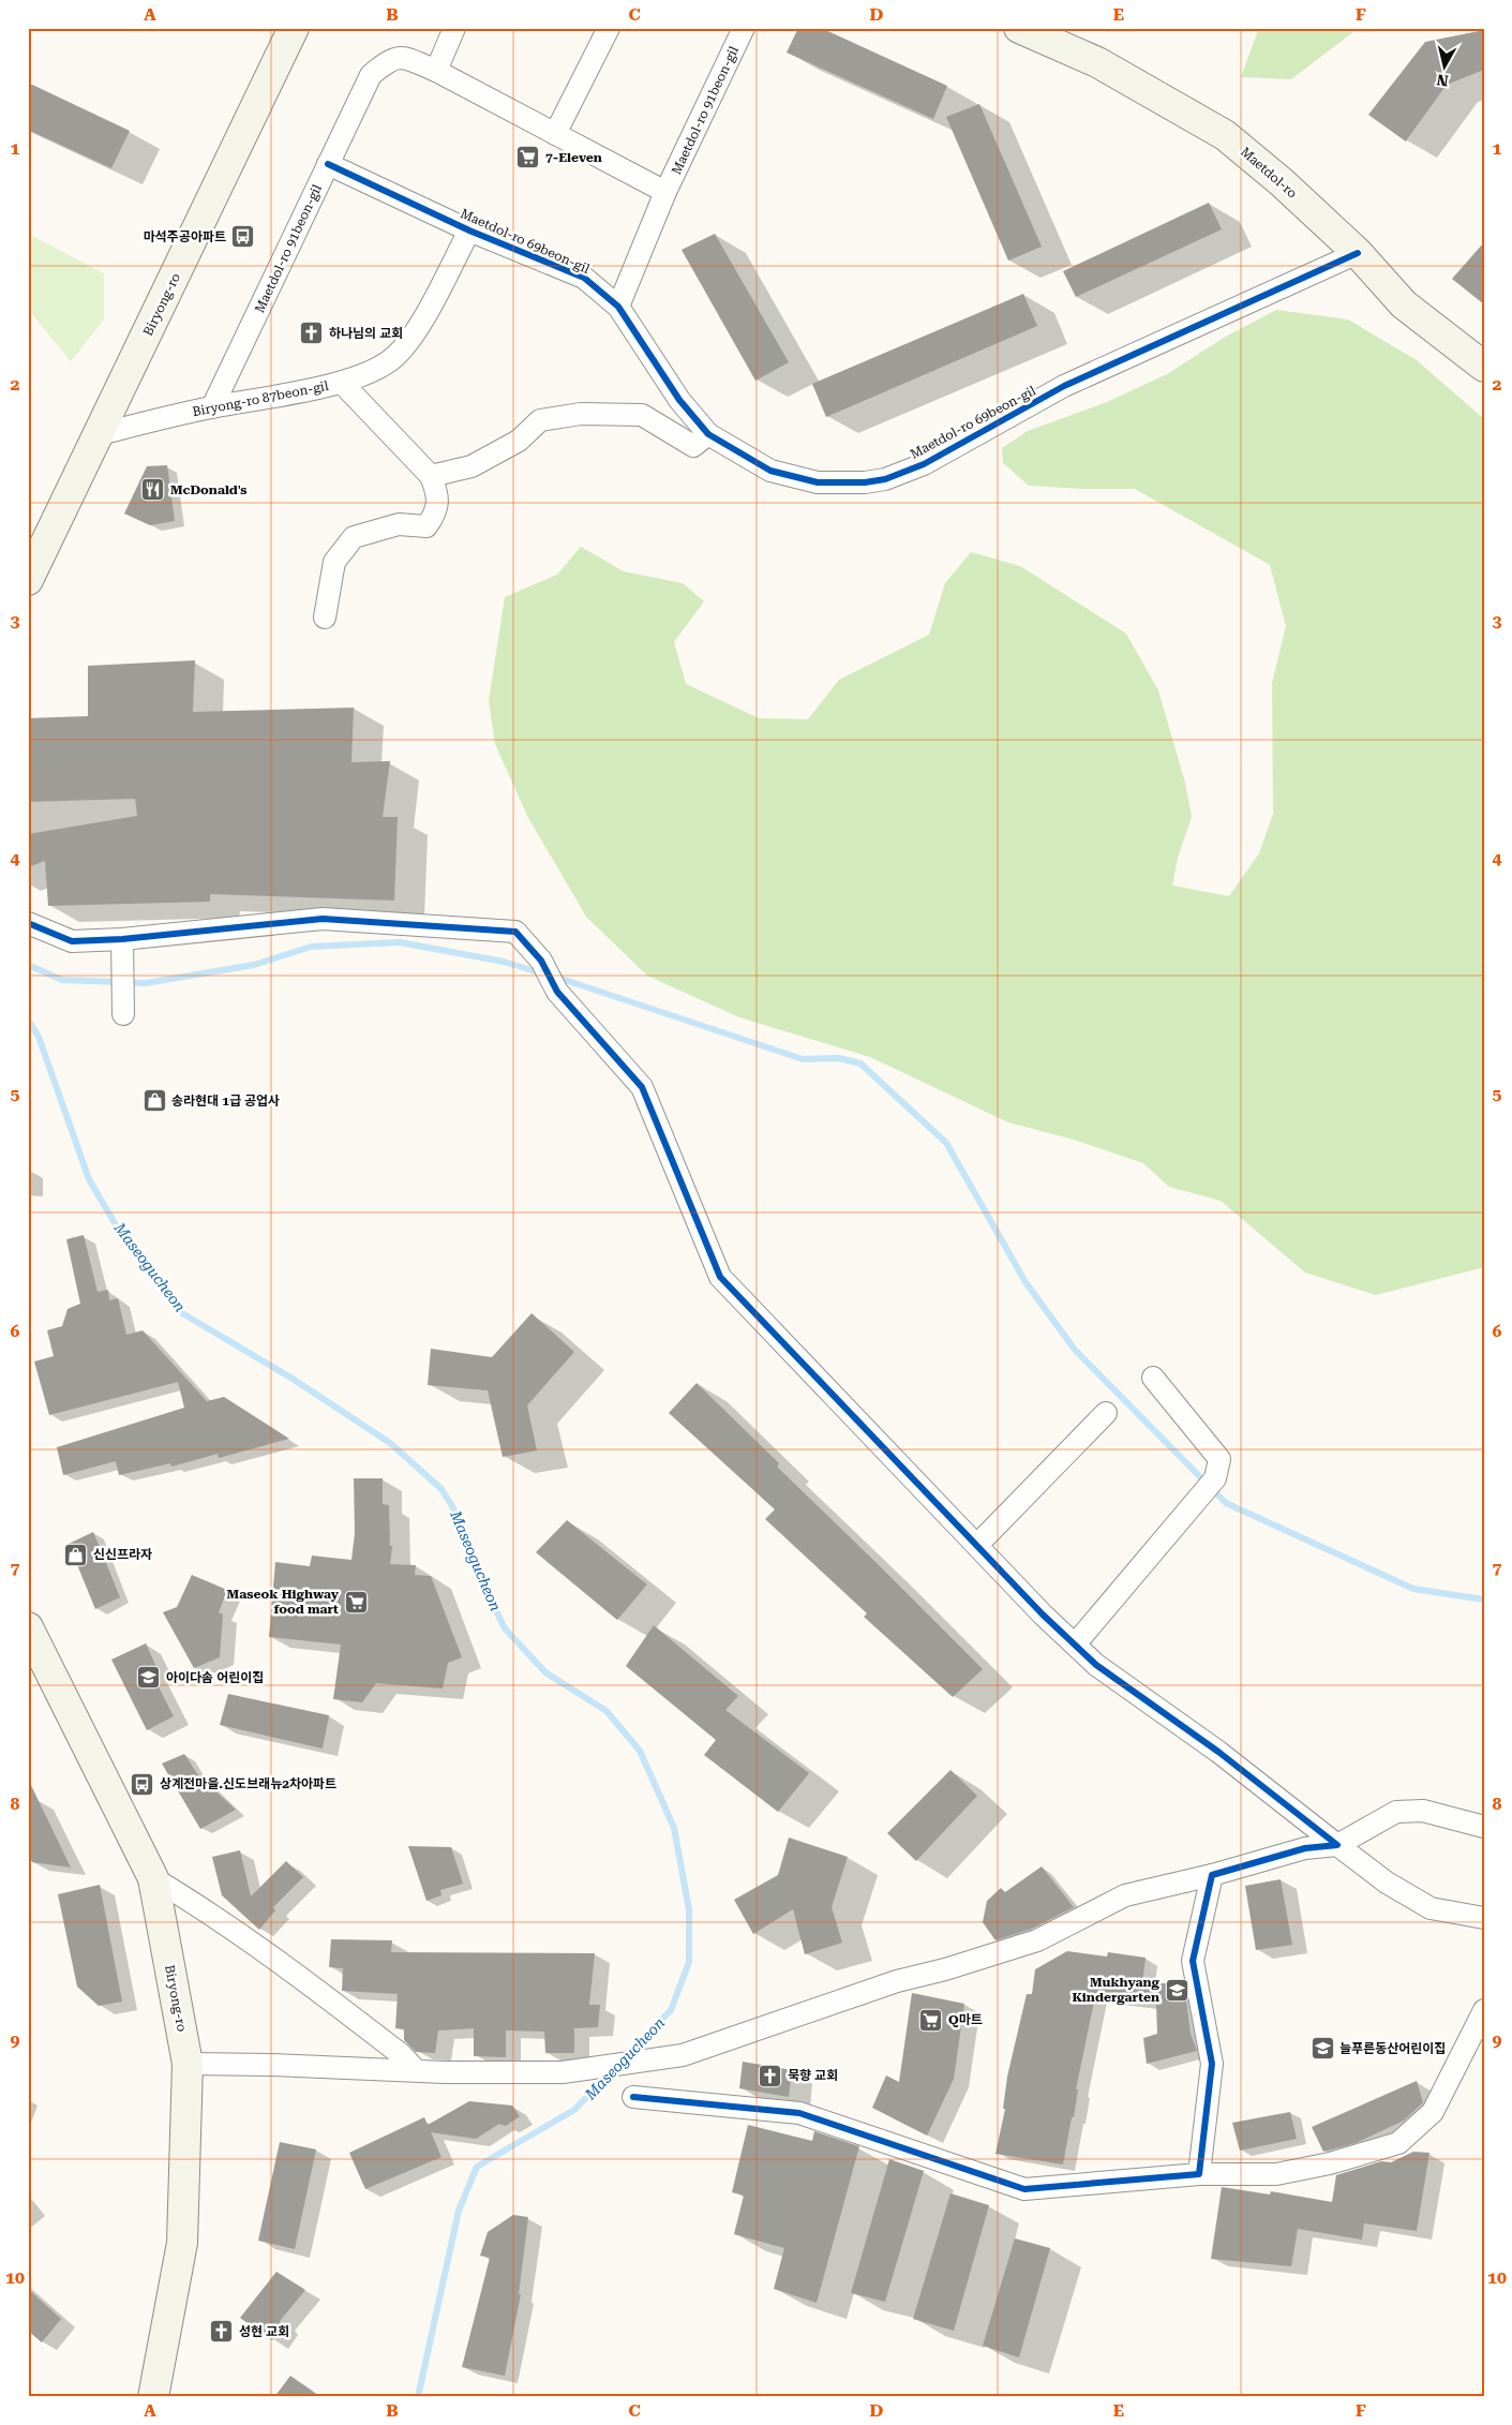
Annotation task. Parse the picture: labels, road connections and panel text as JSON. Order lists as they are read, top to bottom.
{
  "streets": {
    "street": [
      "Maetdol-ro 91beon-gil",
      "Maetdol-ro",
      "Maetdol-ro 69beon-gil",
      "Biryong-ro",
      "Biryong-ro 87beon-gil"
    ]
  },
  "crossings": [
    ["Maetdol-ro 91beon-gil", "Maetdol-ro 69beon-gil"],
    ["Maetdol-ro 91beon-gil", "Biryong-ro 87beon-gil"],
    ["Maetdol-ro", "Maetdol-ro 69beon-gil"],
    ["Maetdol-ro 69beon-gil", "Biryong-ro 87beon-gil"],
    ["Biryong-ro", "Biryong-ro 87beon-gil"]
  ],
  "water": ["Maseogucheon"],
  "places": {
    "supermarket": ["7-Eleven", "Maseok Highway food mart", "Q마트"],
    "bus stop": ["마석주공아파트", "상계전마을.신도브래뉴2차아파트"],
    "church": ["하나님의 교회", "묵향 교회", "성현 교회"],
    "restaurant": ["McDonald's"],
    "shop": ["송라현대 1급 공업사", "신신프라자"],
    "school or university": ["아이다솜 어린이집", "Mukhyang Kindergarten", "늘푸른동산어린이집"]
  },
  "north": "bottom",
  "grid": {
    "columns": [
      "A",
      "B",
      "C",
      "D",
      "E",
      "F"
    ],
    "rows": [
      "1",
      "2",
      "3",
      "4",
      "5",
      "6",
      "7",
      "8",
      "9",
      "10"
    ]
  }
}
